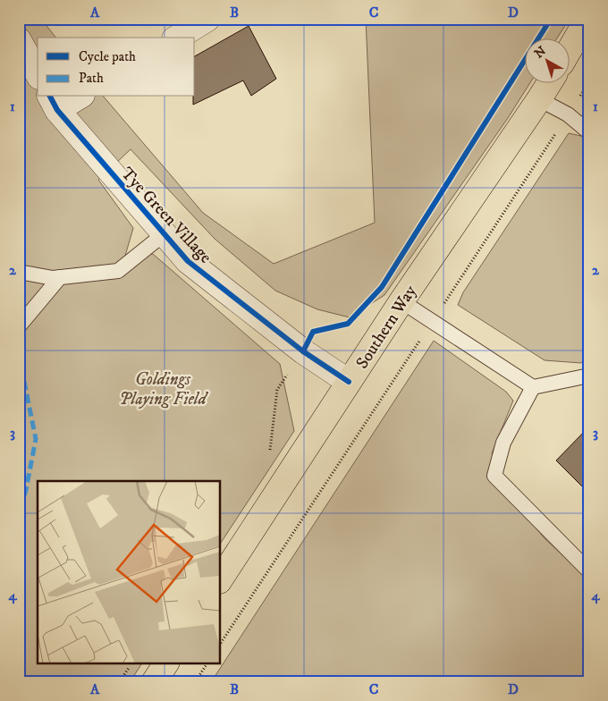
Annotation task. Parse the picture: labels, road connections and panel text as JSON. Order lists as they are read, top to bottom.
{
  "streets": {
    "main road": ["Southern Way"],
    "street": ["Tye Green Village"]
  },
  "crossings": [
    ["Tye Green Village", "Southern Way"]
  ],
  "parks": ["Goldings Playing Field"],
  "legend": ["Cycle path", "Path"],
  "north": "top left",
  "grid": {
    "columns": [
      "A",
      "B",
      "C",
      "D"
    ],
    "rows": [
      "1",
      "2",
      "3",
      "4"
    ]
  }
}
